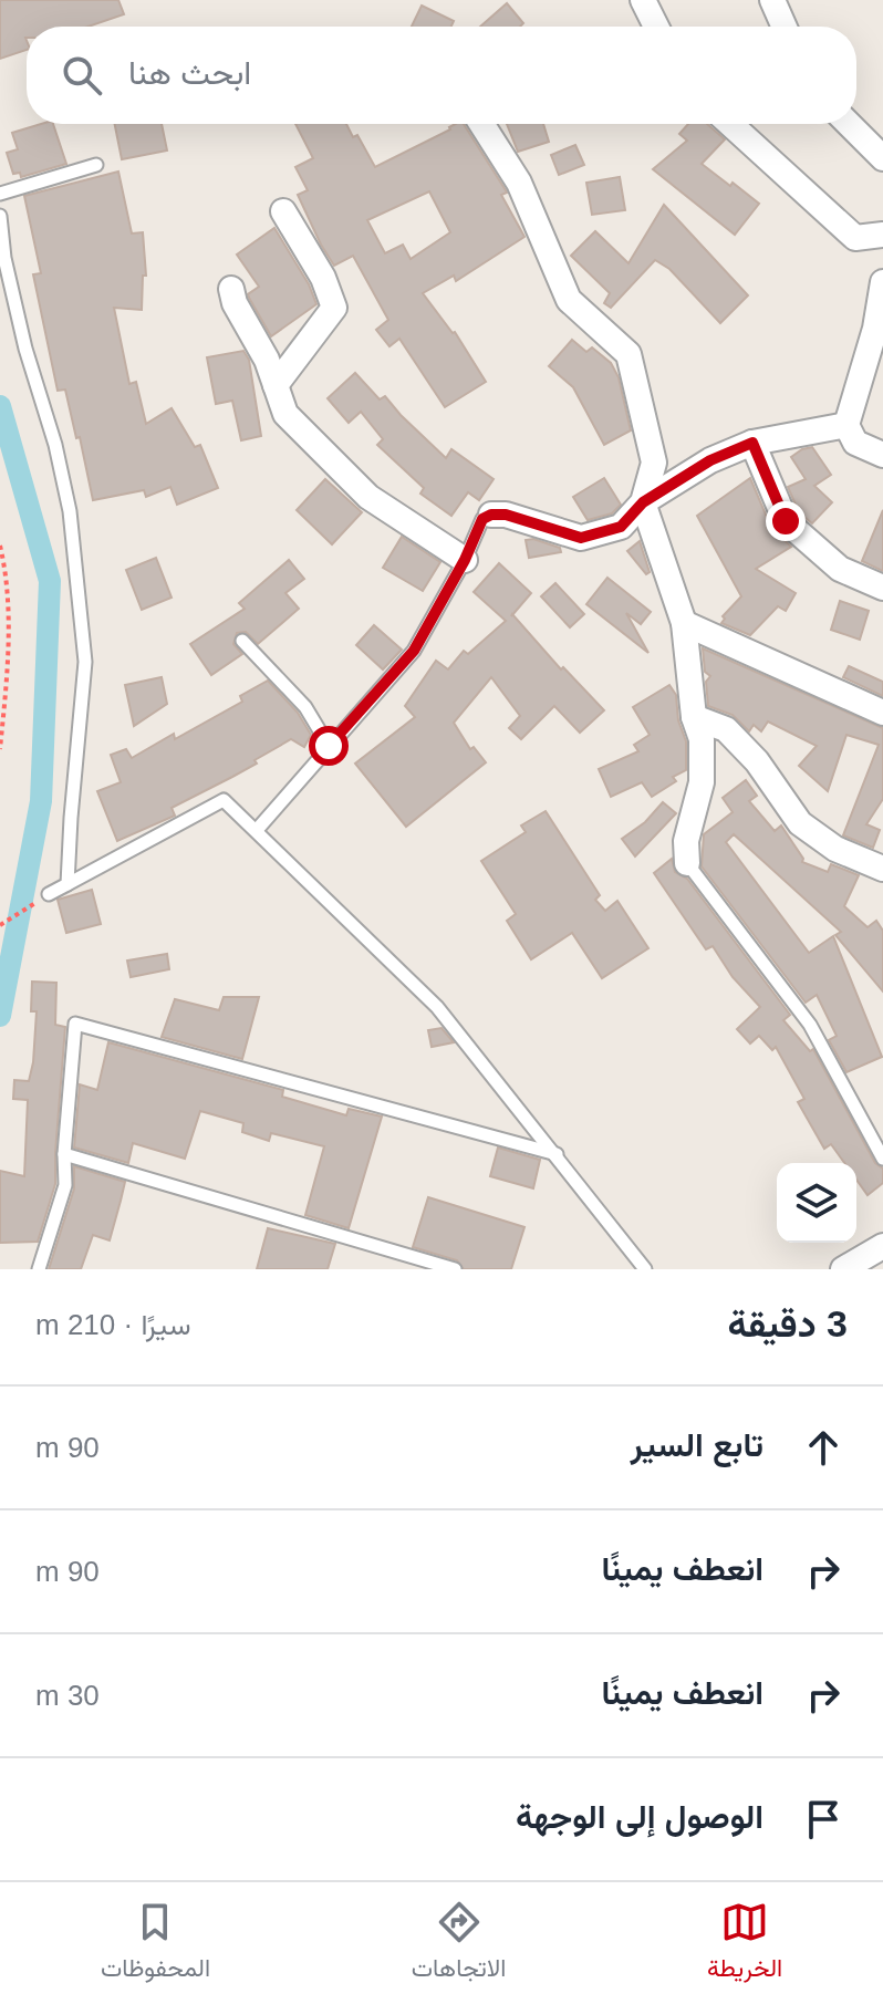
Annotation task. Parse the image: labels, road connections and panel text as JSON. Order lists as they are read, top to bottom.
{
  "page": {
    "search": "ابحث هنا",
    "heading": ["3 دقيقة", "سيرًا · 210 m"],
    "list": [
      ["تابع السير", "90 m"],
      ["انعطف يمينًا", "90 m"],
      ["انعطف يمينًا", "30 m"],
      "الوصول إلى الوجهة"
    ],
    "nav": ["الخريطة", "الاتجاهات", "المحفوظات"]
  }
}
